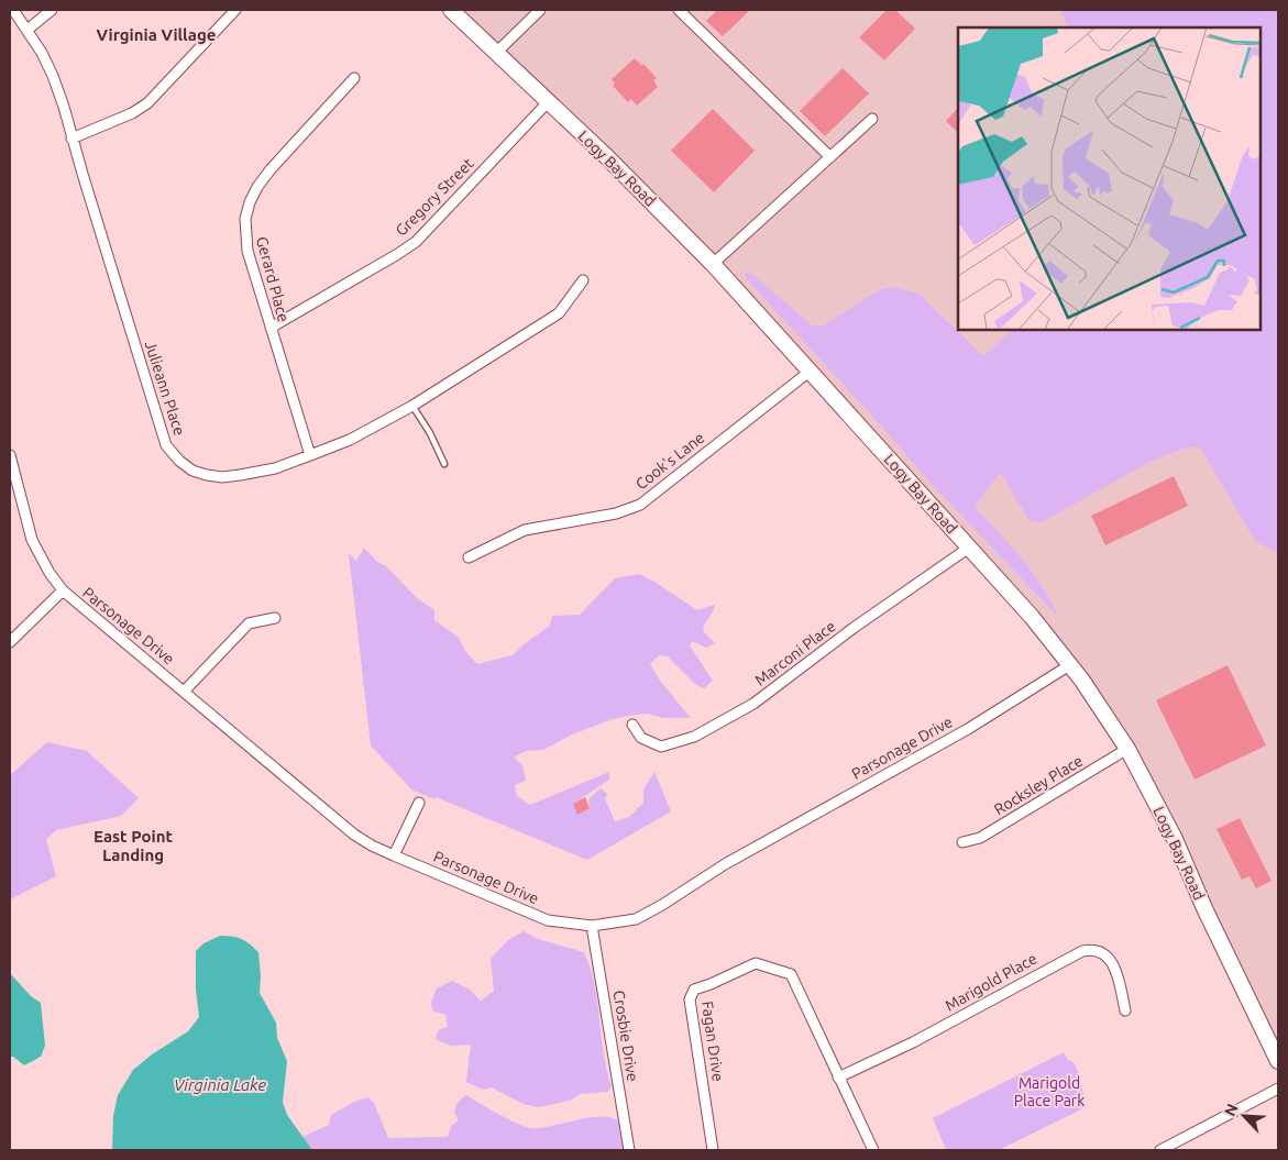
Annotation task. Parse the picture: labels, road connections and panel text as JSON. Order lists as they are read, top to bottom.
{
  "streets": {
    "main road": ["Logy Bay Road"],
    "street": [
      "Gregory Street",
      "Gerard Place",
      "Julieann Place",
      "Cook's Lane",
      "Parsonage Drive",
      "Marconi Place",
      "Rocksley Place",
      "Marigold Place",
      "Crosbie Drive",
      "Fagan Drive"
    ]
  },
  "crossings": [
    ["Logy Bay Road", "Gregory Street"],
    ["Logy Bay Road", "Cook's Lane"],
    ["Logy Bay Road", "Parsonage Drive"],
    ["Logy Bay Road", "Marconi Place"],
    ["Logy Bay Road", "Rocksley Place"],
    ["Gregory Street", "Gerard Place"],
    ["Gerard Place", "Julieann Place"],
    ["Parsonage Drive", "Crosbie Drive"],
    ["Marigold Place", "Fagan Drive"]
  ],
  "districts": ["Virginia Village", "East Point Landing"],
  "water": ["Virginia Lake"],
  "parks": ["Marigold Place Park"],
  "north": "top left"
}
